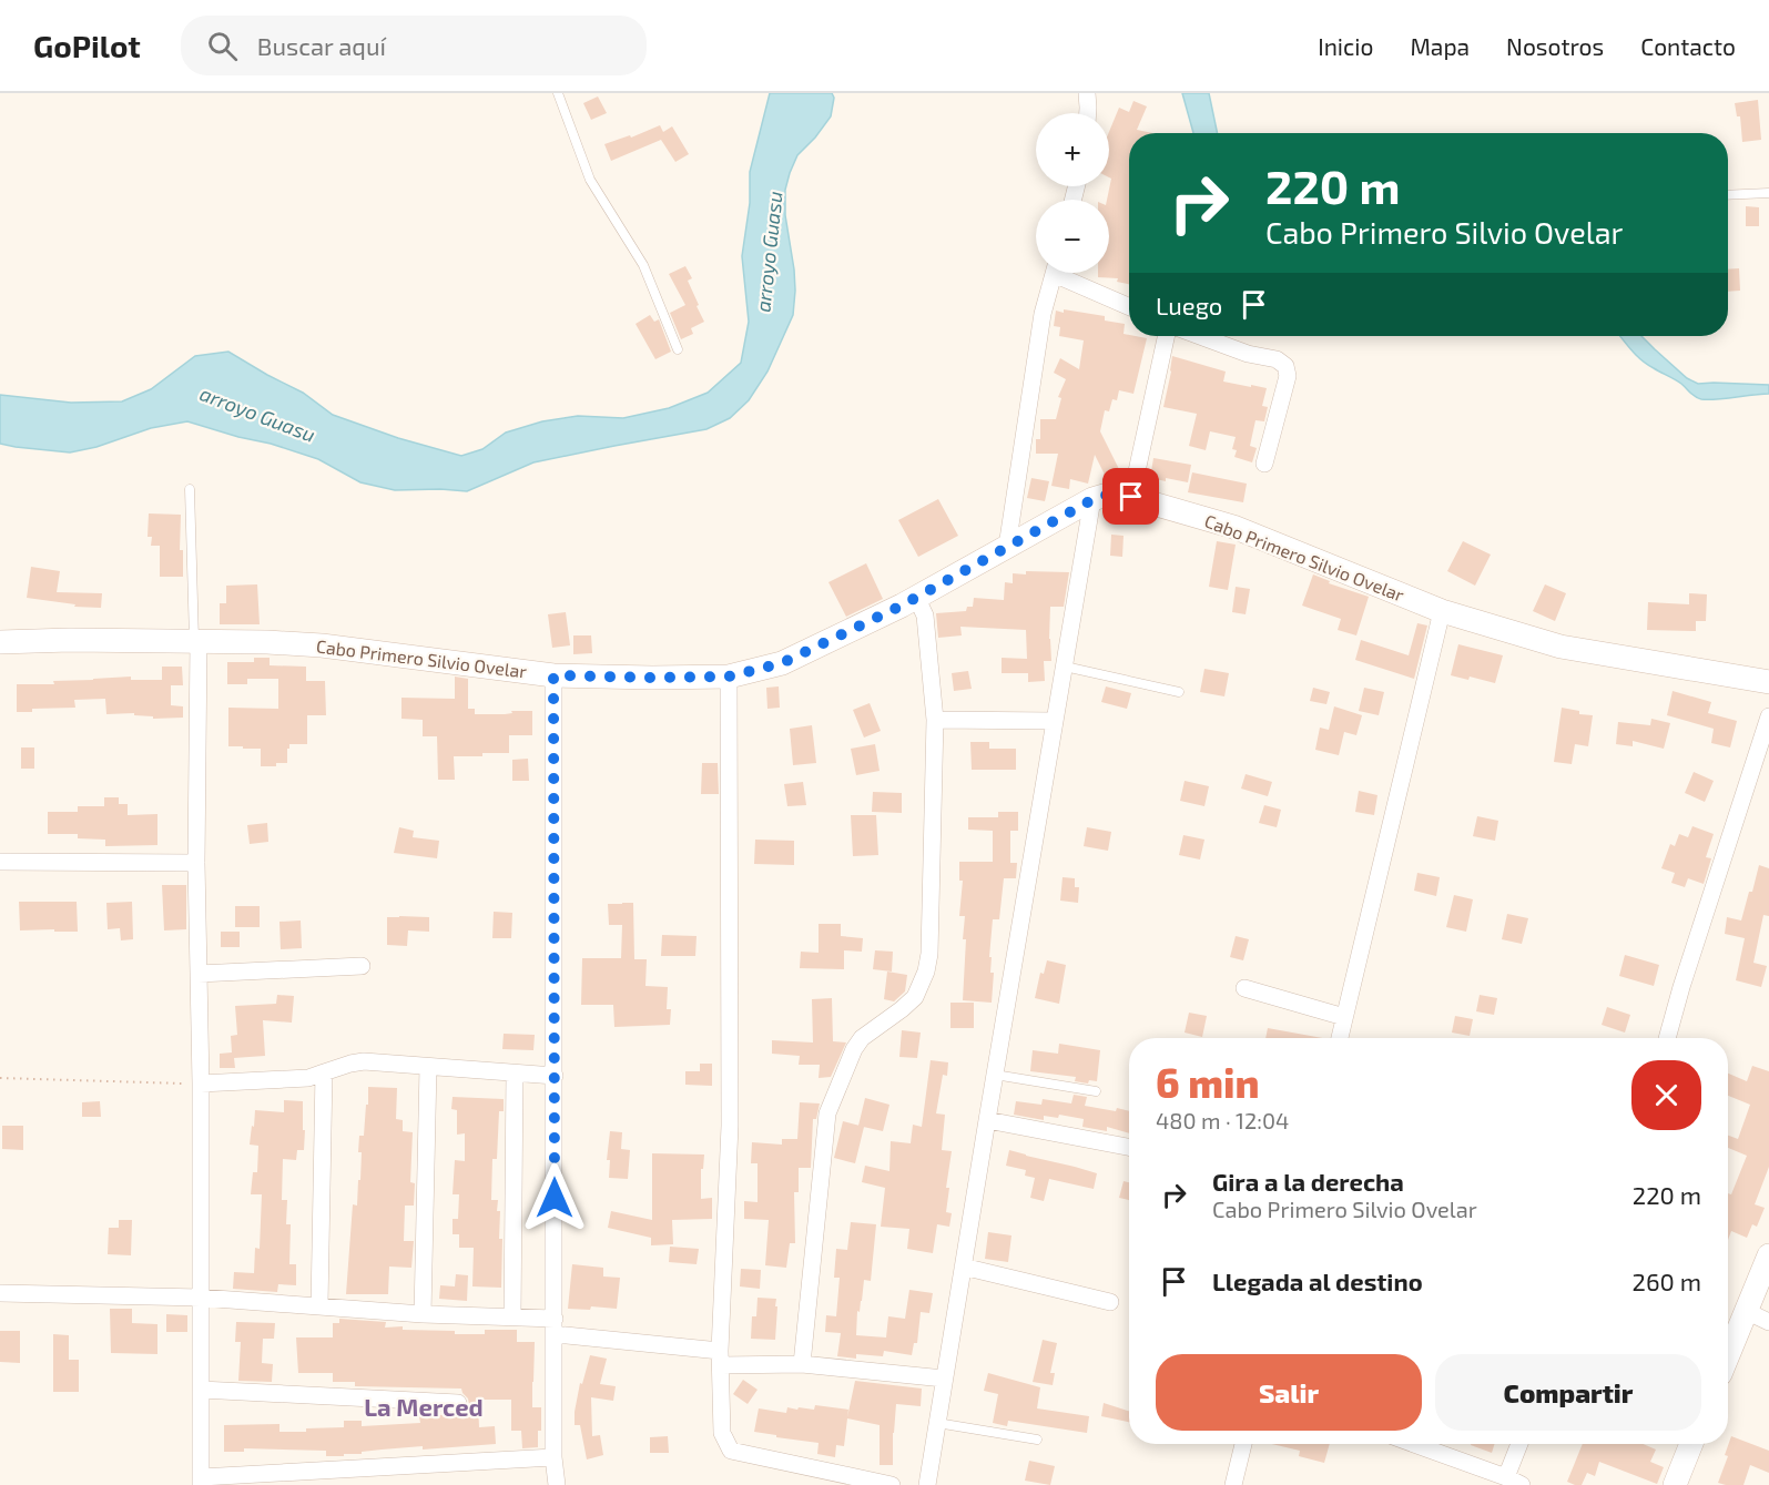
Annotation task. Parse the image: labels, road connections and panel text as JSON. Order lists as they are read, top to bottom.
{
  "streets": {
    "main road": ["Cabo Primero Silvio Ovelar"]
  },
  "districts": ["La Merced"],
  "water": ["arroyo Guasu"],
  "page": {
    "header": "GoPilot",
    "search": "Buscar aquí",
    "nav": [
      "Inicio",
      "Mapa",
      "Nosotros",
      "Contacto"
    ],
    "map_buttons": ["+", "−"],
    "turn": ["220 m", "Cabo Primero Silvio Ovelar"],
    "then": "Luego",
    "heading": ["6 min", "480 m · 12:04"],
    "list": [
      {
        "name": "Gira a la derecha",
        "note": "Cabo Primero Silvio Ovelar",
        "value": "220 m"
      },
      {
        "name": "Llegada al destino",
        "value": "260 m"
      }
    ],
    "buttons": ["Salir", "Compartir"]
  }
}
